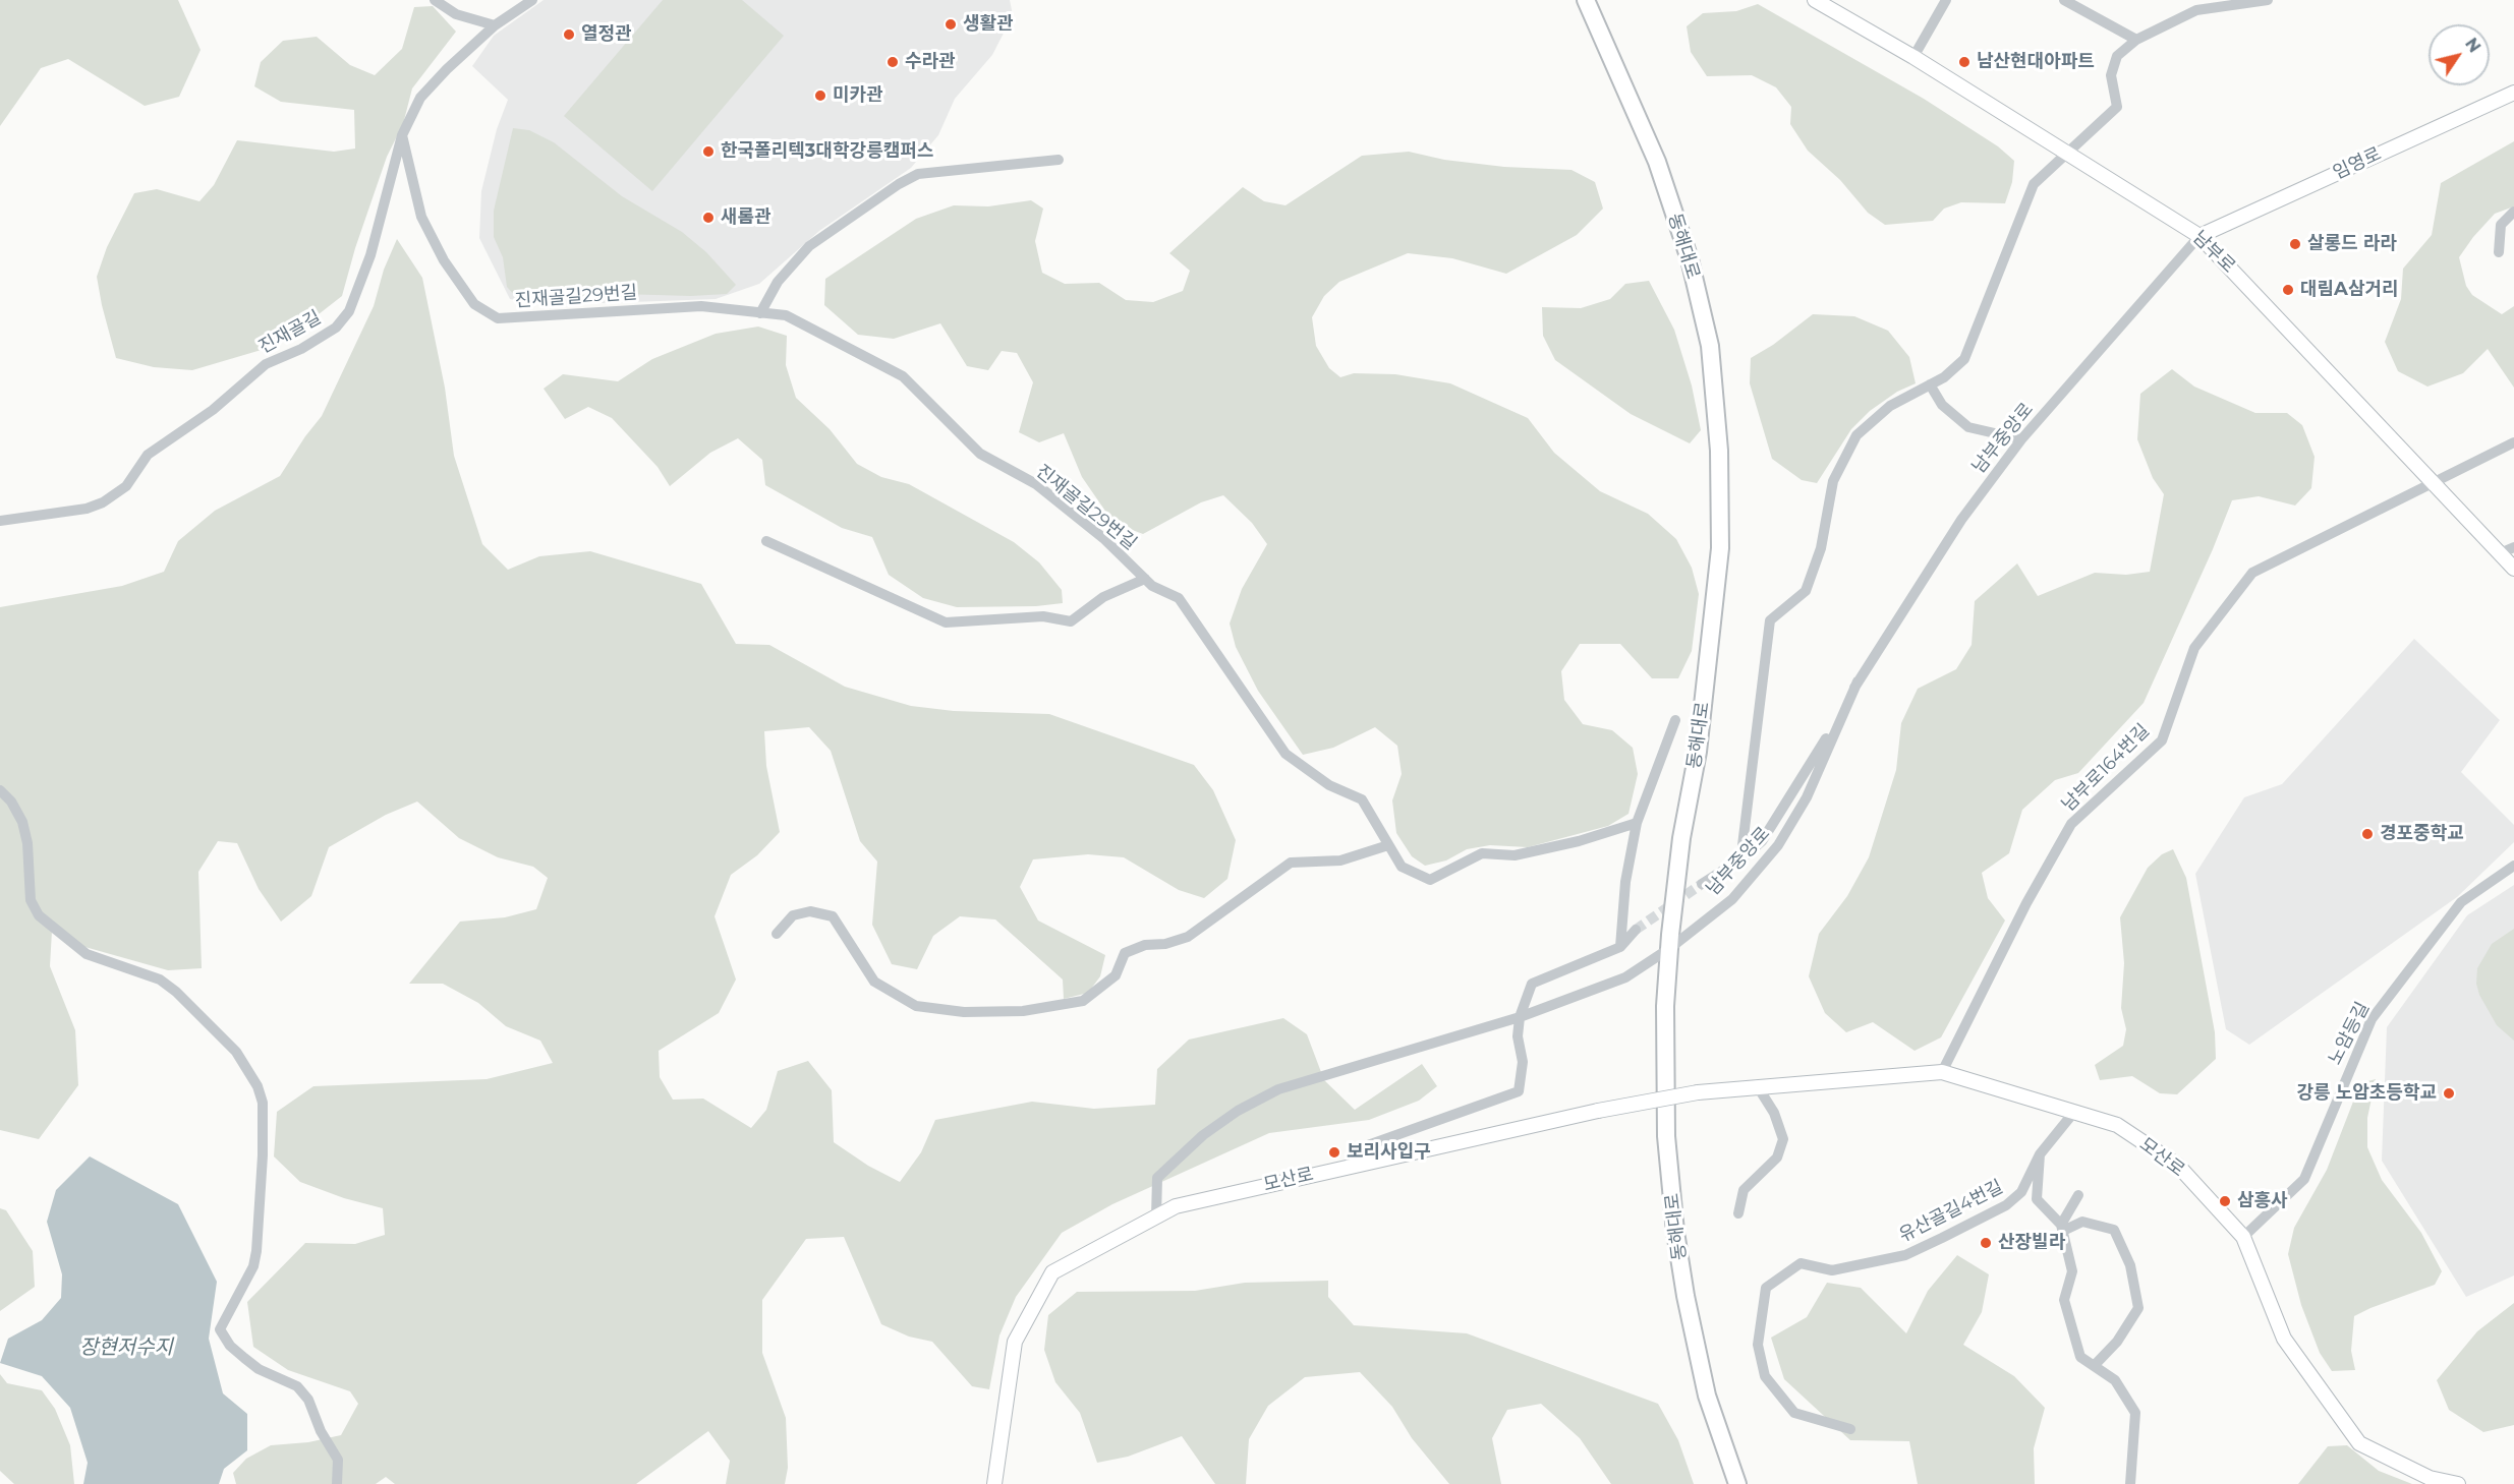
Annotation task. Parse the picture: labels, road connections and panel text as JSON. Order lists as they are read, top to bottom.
{
  "streets": {
    "main road": ["동해대로"],
    "street": [
      "임영로",
      "남부로",
      "진재골길29번길",
      "진재골길",
      "남부중앙로",
      "남부로164번길",
      "노암등길",
      "모산로",
      "유산골길4번길"
    ]
  },
  "crossings": [
    ["임영로", "남부로"],
    ["임영로", "남부중앙로"],
    ["동해대로", "남부중앙로"],
    ["남부로", "남부중앙로"],
    ["남부로", "남부로164번길"],
    ["진재골길29번길", "진재골길"],
    ["남부중앙로", "모산로"],
    ["남부로164번길", "모산로"],
    ["노암등길", "모산로"],
    ["모산로", "유산골길4번길"]
  ],
  "water": ["장현저수지"],
  "places": [
    "생활관",
    "열정관",
    "수라관",
    "남산현대아파트",
    "미카관",
    "한국폴리텍3대학강릉캠퍼스",
    "새롬관",
    "살롱드 라라",
    "대림A삼거리",
    "경포중학교",
    "강릉 노암초등학교",
    "보리사입구",
    "삼흥사",
    "산장빌라"
  ],
  "north": "top right"
}
